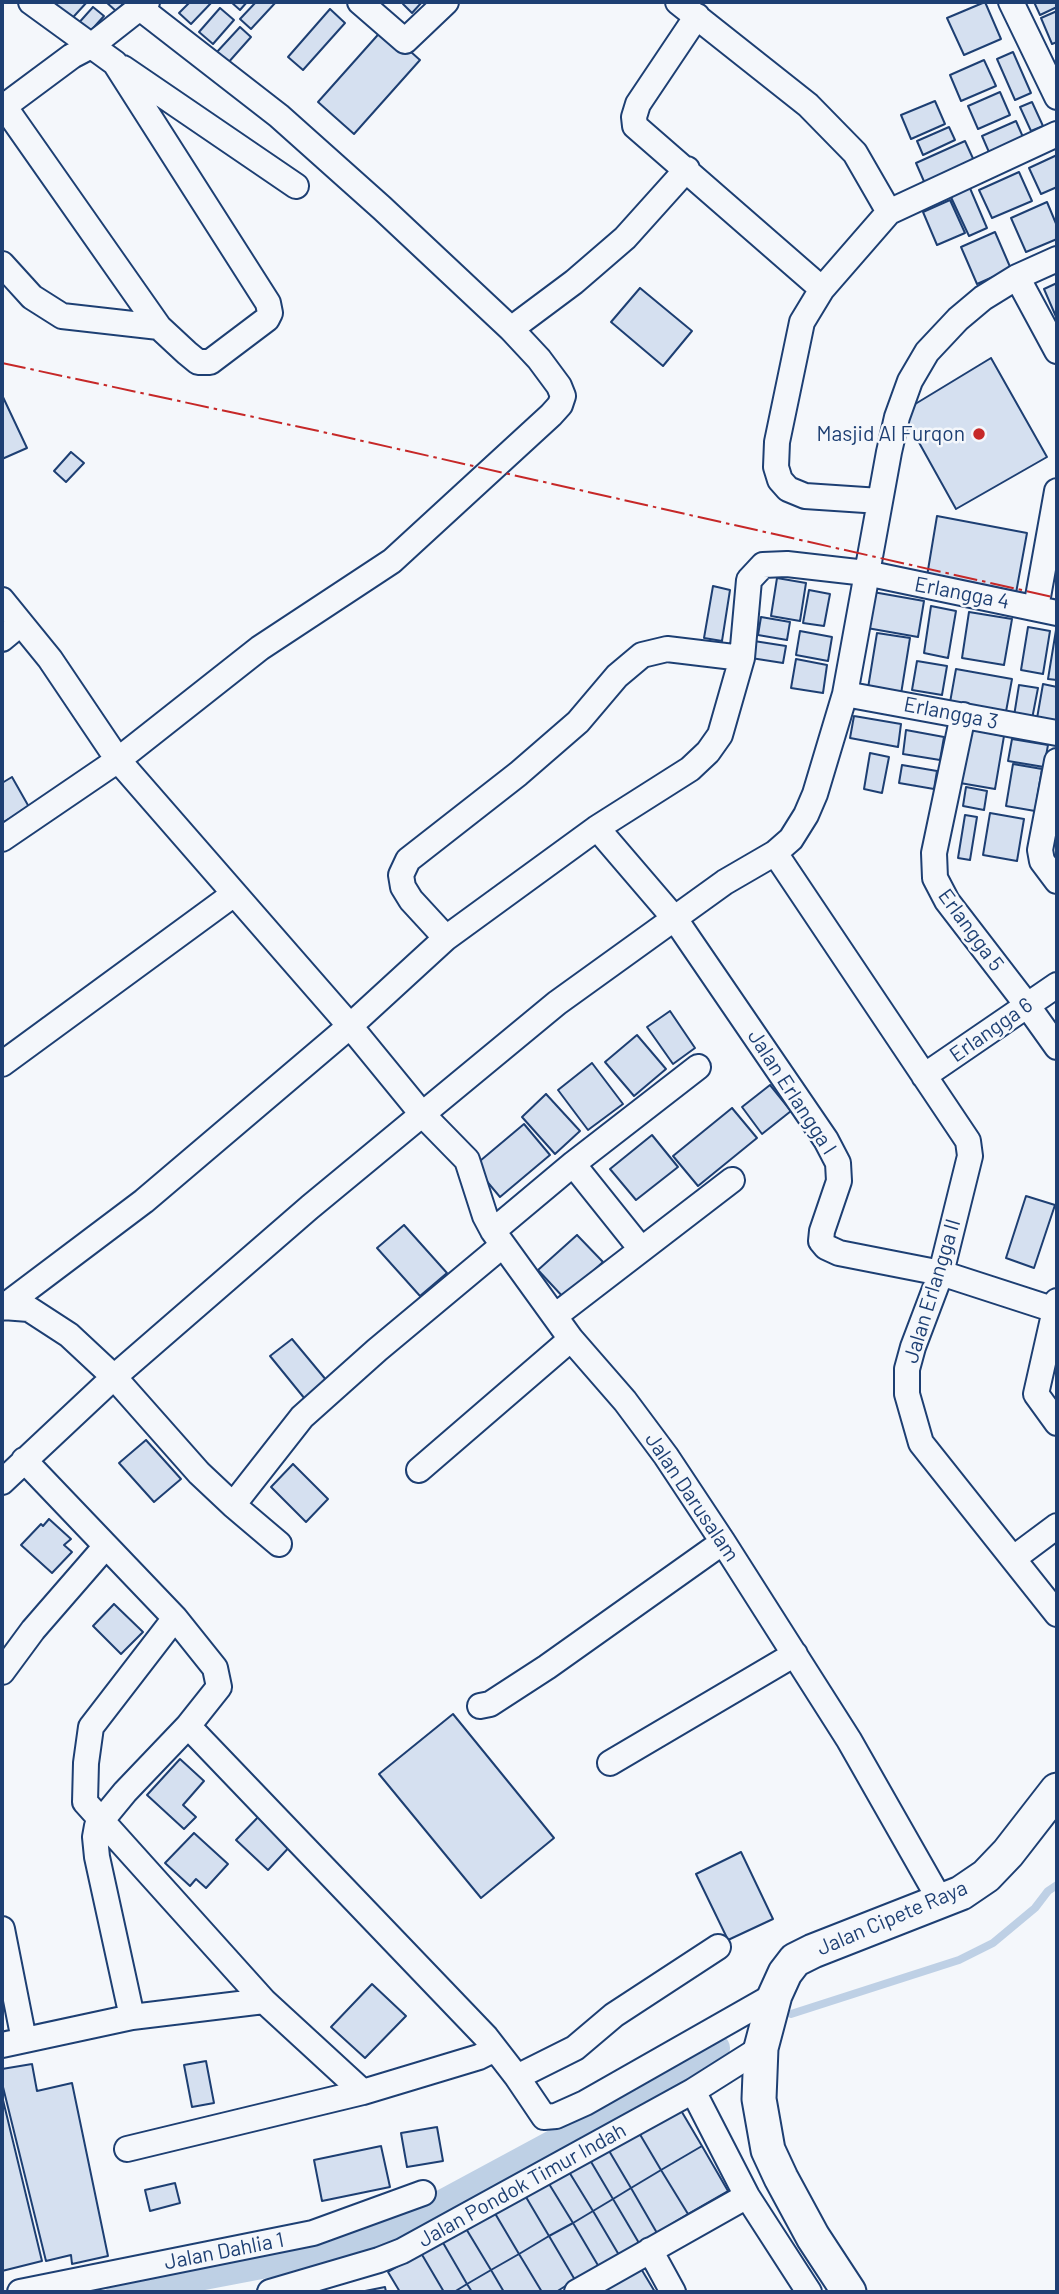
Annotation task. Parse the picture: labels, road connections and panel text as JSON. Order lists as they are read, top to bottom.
{
  "streets": {
    "main road": ["Jalan Cipete Raya"],
    "street": [
      "Erlangga 4",
      "Erlangga 3",
      "Erlangga 5",
      "Erlangga 6",
      "Jalan Erlangga I",
      "Jalan Erlangga II",
      "Jalan Darusalam",
      "Jalan Pondok Timur Indah",
      "Jalan Dahlia 1"
    ]
  },
  "crossings": [
    ["Erlangga 3", "Erlangga 5"],
    ["Erlangga 5", "Erlangga 6"],
    ["Erlangga 6", "Jalan Erlangga II"],
    ["Jalan Erlangga I", "Jalan Erlangga II"],
    ["Jalan Darusalam", "Jalan Cipete Raya"],
    ["Jalan Cipete Raya", "Jalan Pondok Timur Indah"]
  ],
  "places": ["Masjid Al Furqon"]
}
